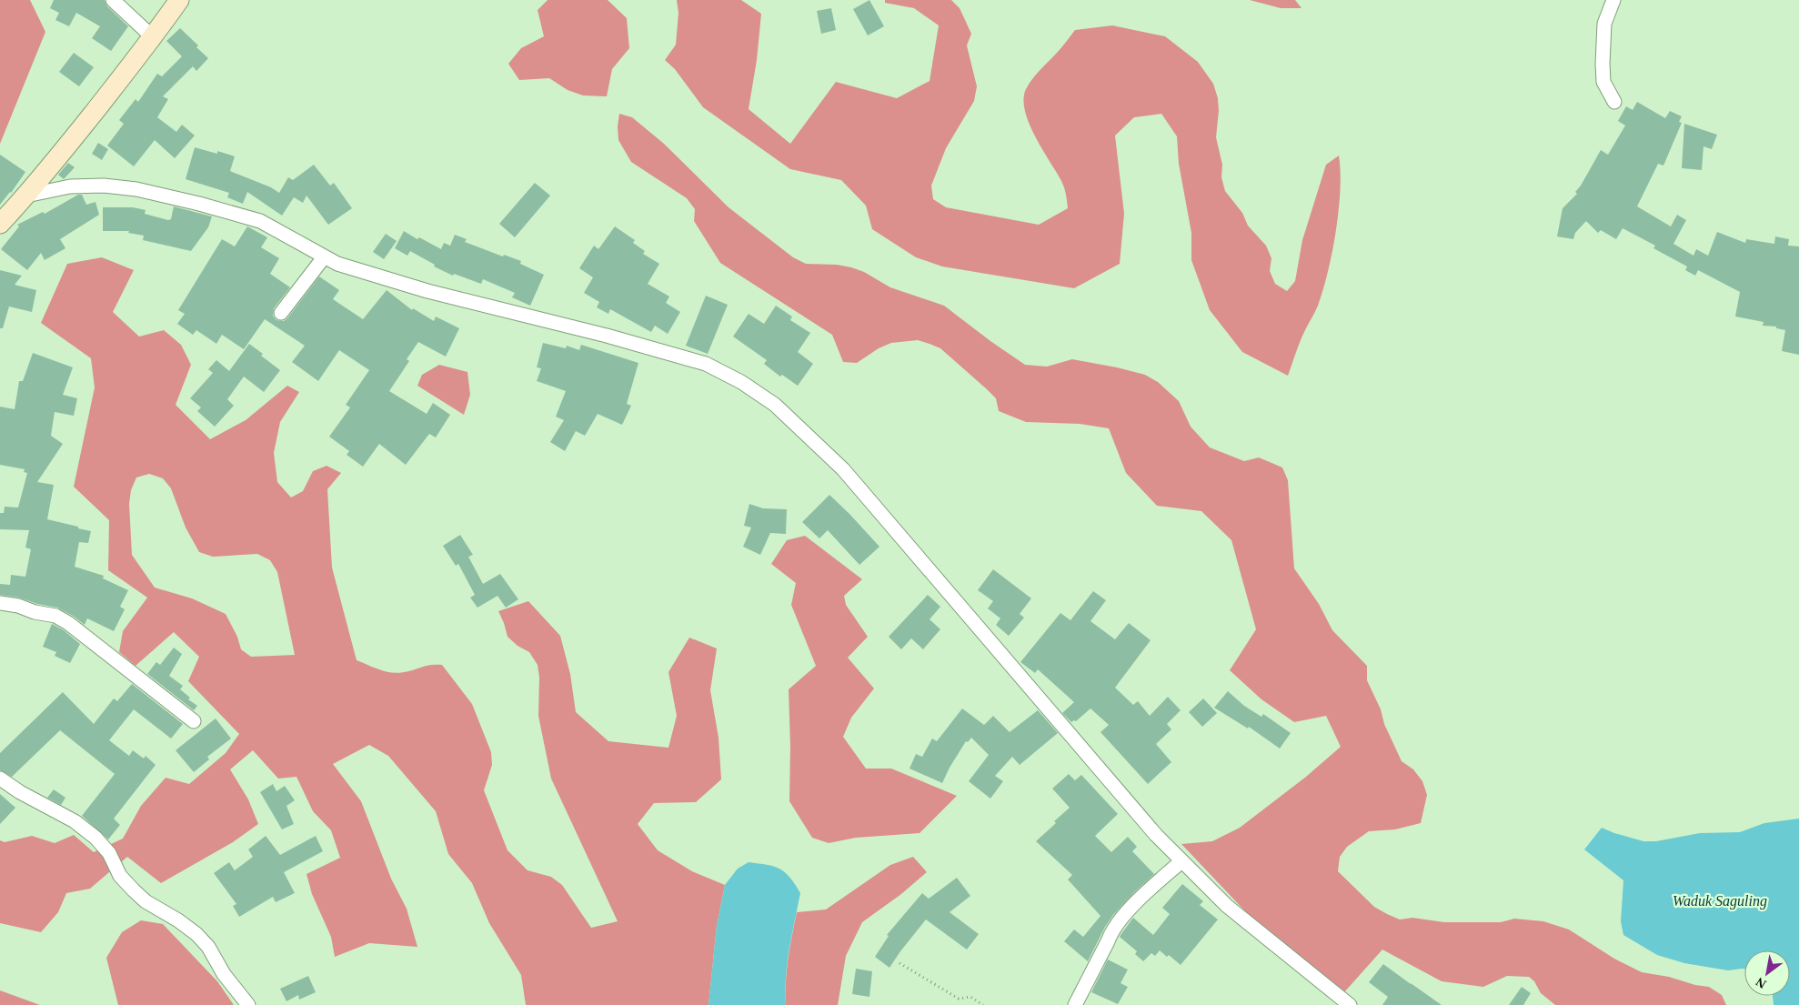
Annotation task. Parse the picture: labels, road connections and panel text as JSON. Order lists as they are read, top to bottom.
{
  "water": ["Waduk Saguling"],
  "north": "bottom left"
}
